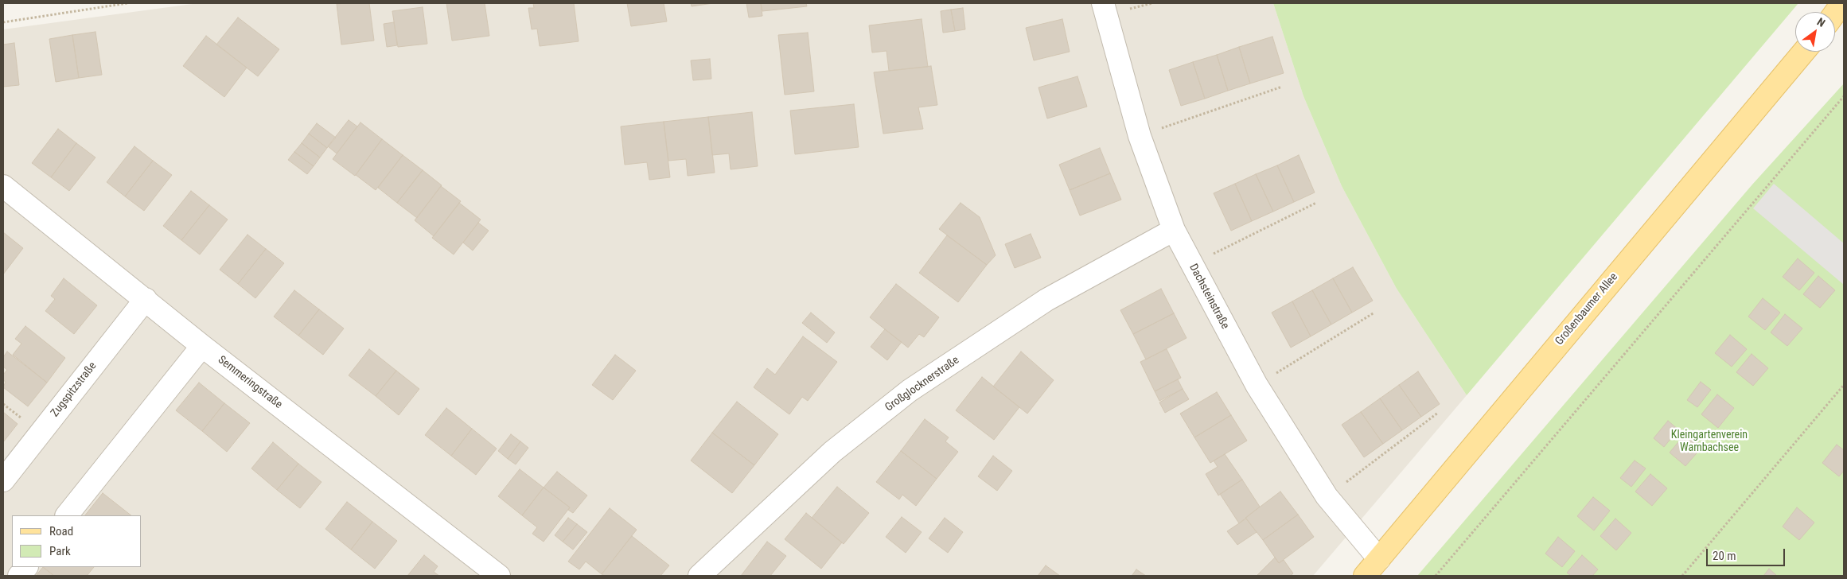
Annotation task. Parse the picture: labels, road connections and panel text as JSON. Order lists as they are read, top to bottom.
{
  "streets": {
    "main road": ["Großenbaumer Allee"],
    "street": [
      "Dachsteinstraße",
      "Semmeringstraße",
      "Großglocknerstraße",
      "Zugspitzstraße"
    ]
  },
  "crossings": [
    ["Dachsteinstraße", "Großenbaumer Allee"],
    ["Dachsteinstraße", "Großglocknerstraße"],
    ["Semmeringstraße", "Zugspitzstraße"]
  ],
  "parks": ["Kleingartenverein Wambachsee"],
  "legend": ["Road", "Park"],
  "scale_bar": "20 m",
  "north": "top right"
}
